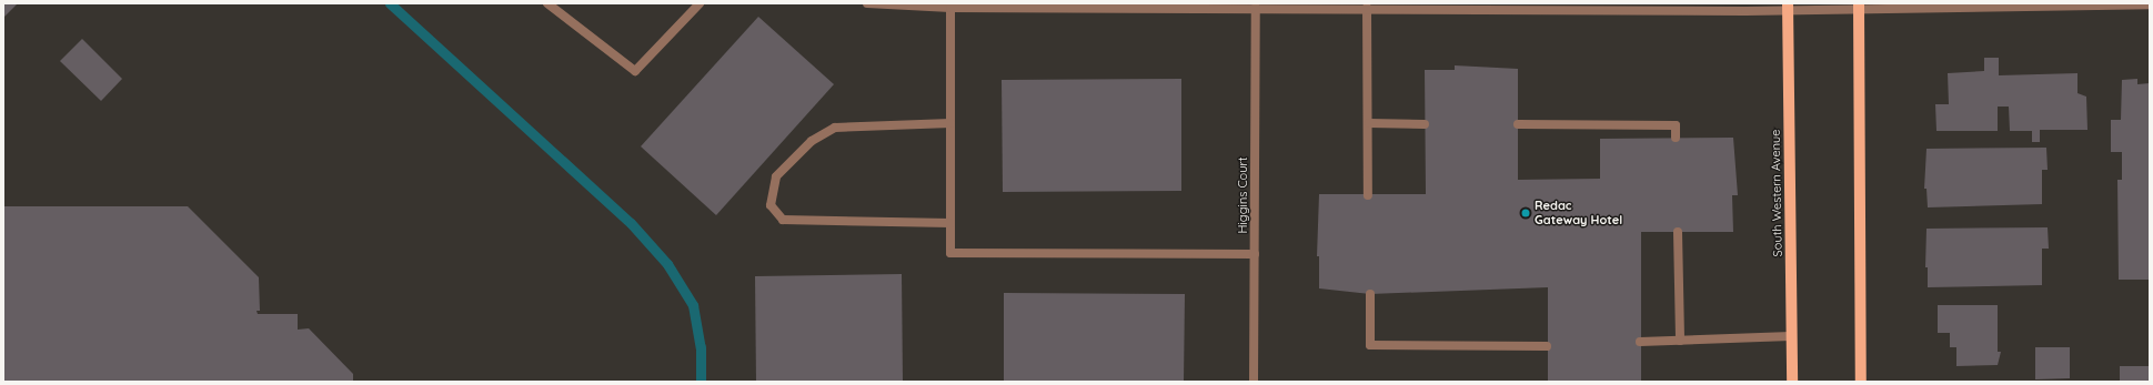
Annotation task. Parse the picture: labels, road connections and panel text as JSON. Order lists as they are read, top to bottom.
{
  "streets": {
    "main road": ["South Western Avenue"],
    "street": ["Higgins Court"]
  },
  "places": ["Redac Gateway Hotel"]
}
